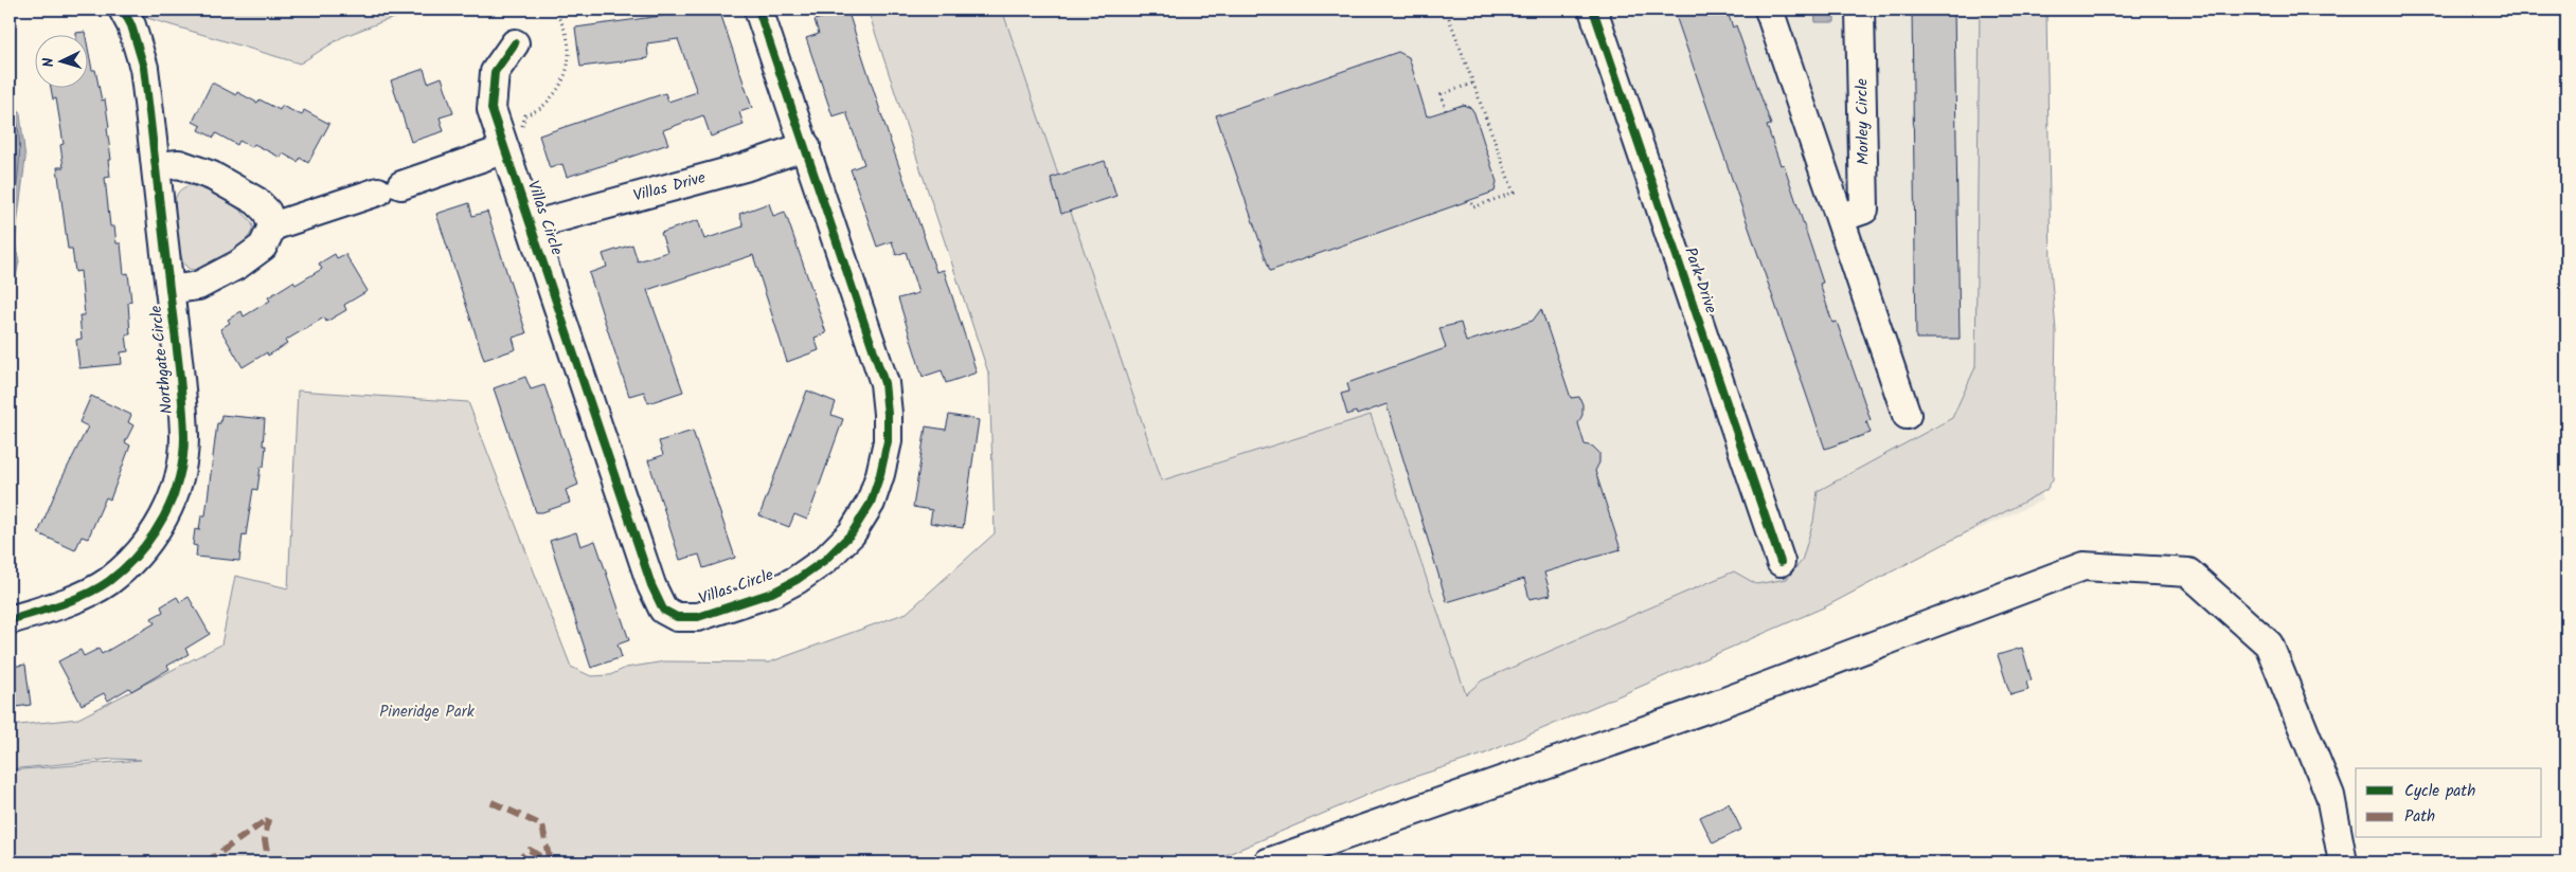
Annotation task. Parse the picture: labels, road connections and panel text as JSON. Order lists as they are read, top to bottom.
{
  "streets": {
    "street": [
      "Morley Circle",
      "Villas Drive",
      "Villas Circle",
      "Park Drive",
      "Northgate Circle"
    ]
  },
  "crossings": [
    ["Villas Drive", "Villas Circle"]
  ],
  "parks": ["Pineridge Park"],
  "legend": ["Cycle path", "Path"],
  "north": "left"
}
